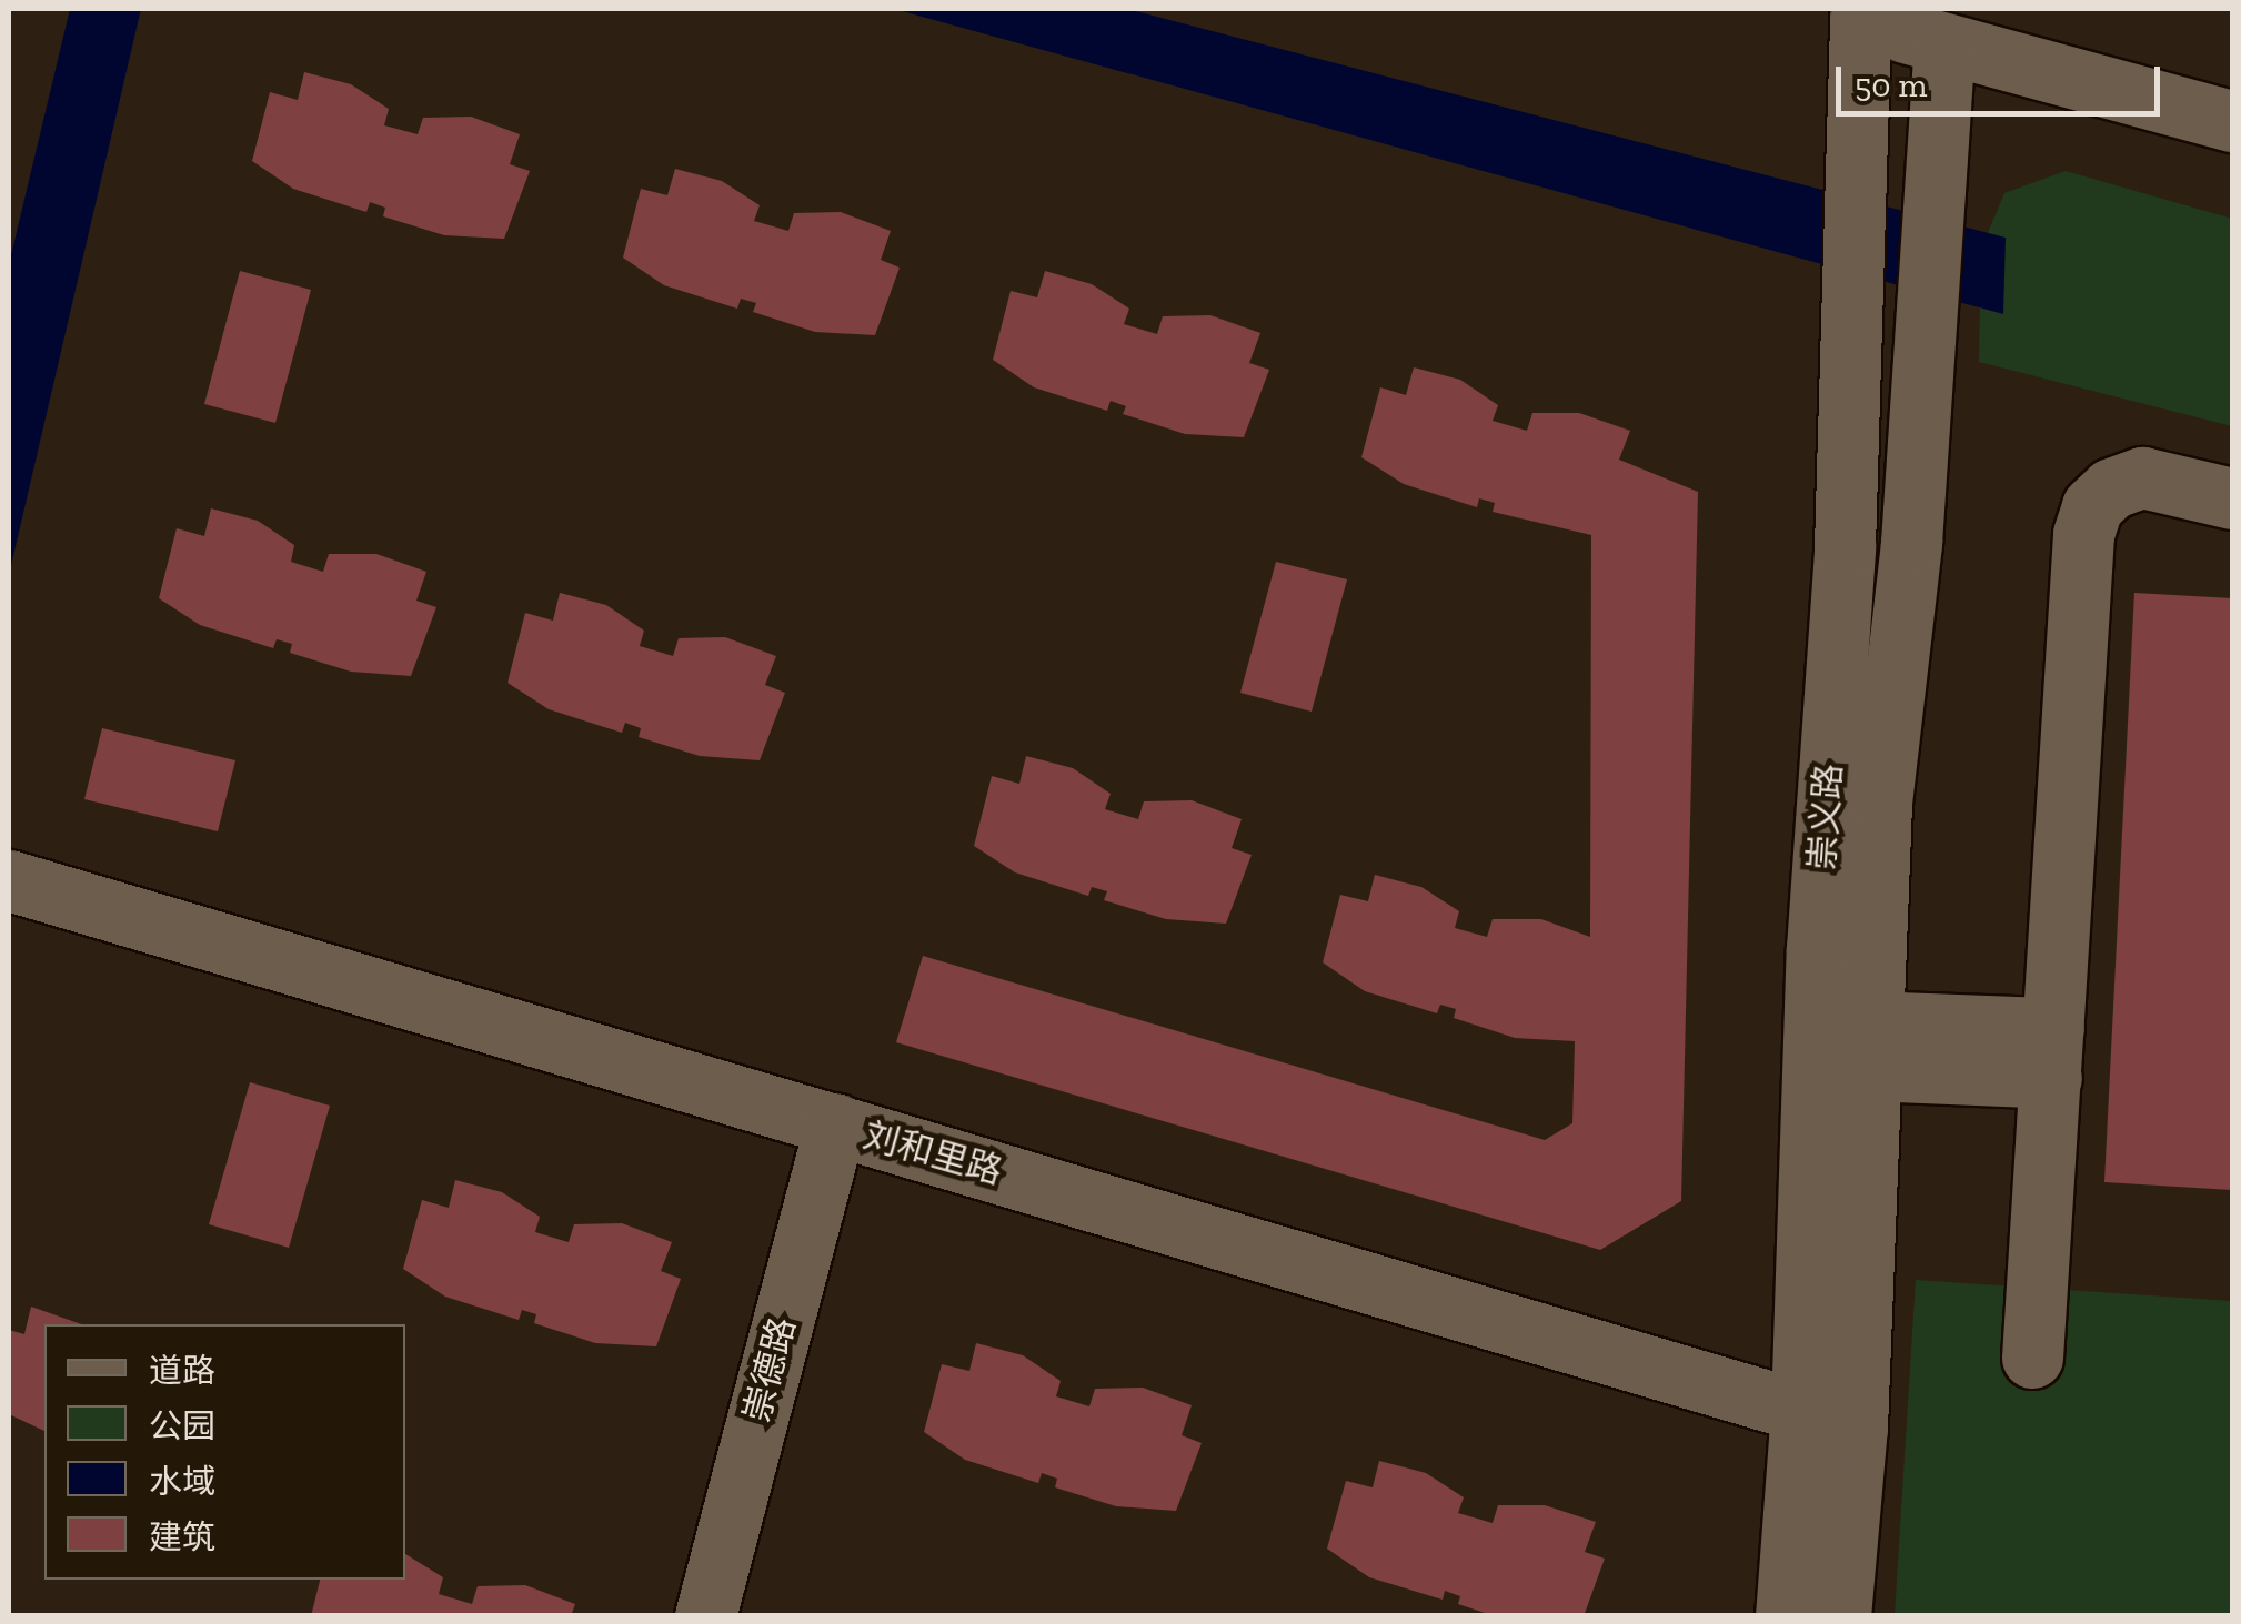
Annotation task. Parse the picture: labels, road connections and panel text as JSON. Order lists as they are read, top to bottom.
{
  "streets": {
    "street": ["崇义路", "刘和里路", "崇德路"]
  },
  "crossings": [
    ["崇义路", "刘和里路"],
    ["刘和里路", "崇德路"]
  ],
  "legend": [
    "道路",
    "公园",
    "水域",
    "建筑"
  ],
  "scale_bar": "50 m"
}
